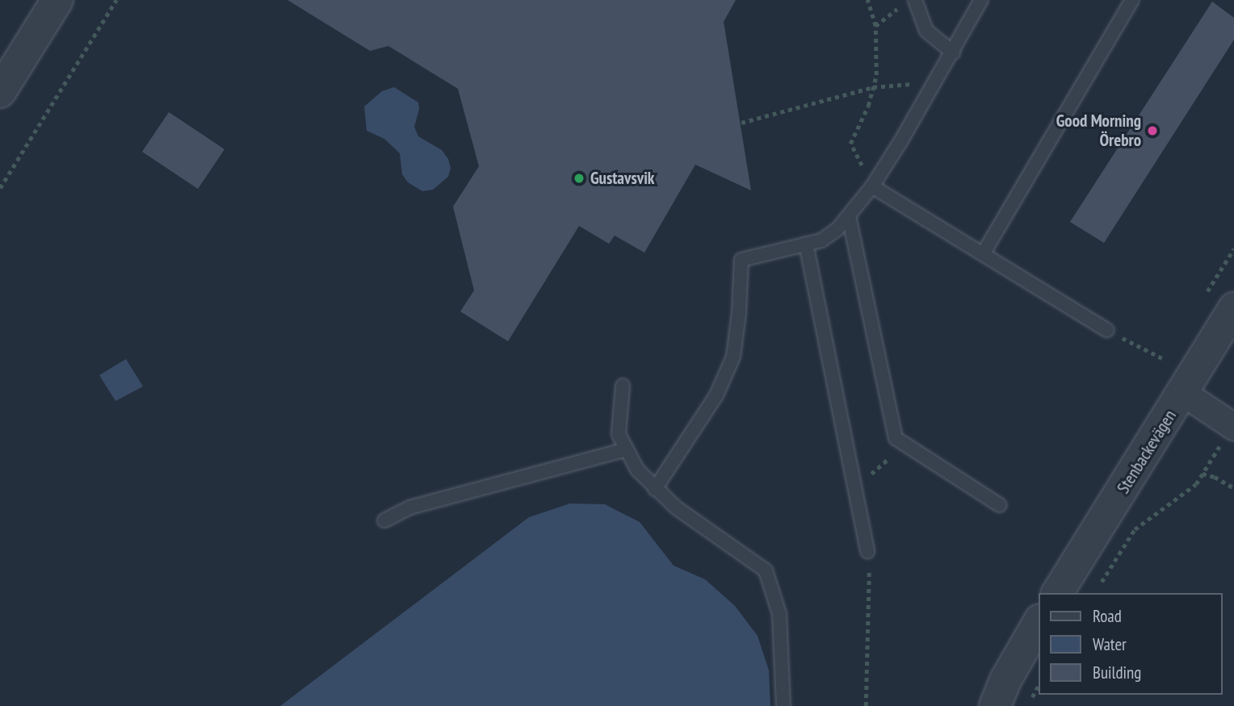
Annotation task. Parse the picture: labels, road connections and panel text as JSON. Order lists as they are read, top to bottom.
{
  "streets": {
    "street": ["Stenbackevägen"]
  },
  "places": ["Good Morning Örebro", "Gustavsvik"],
  "legend": ["Road", "Water", "Building"]
}
